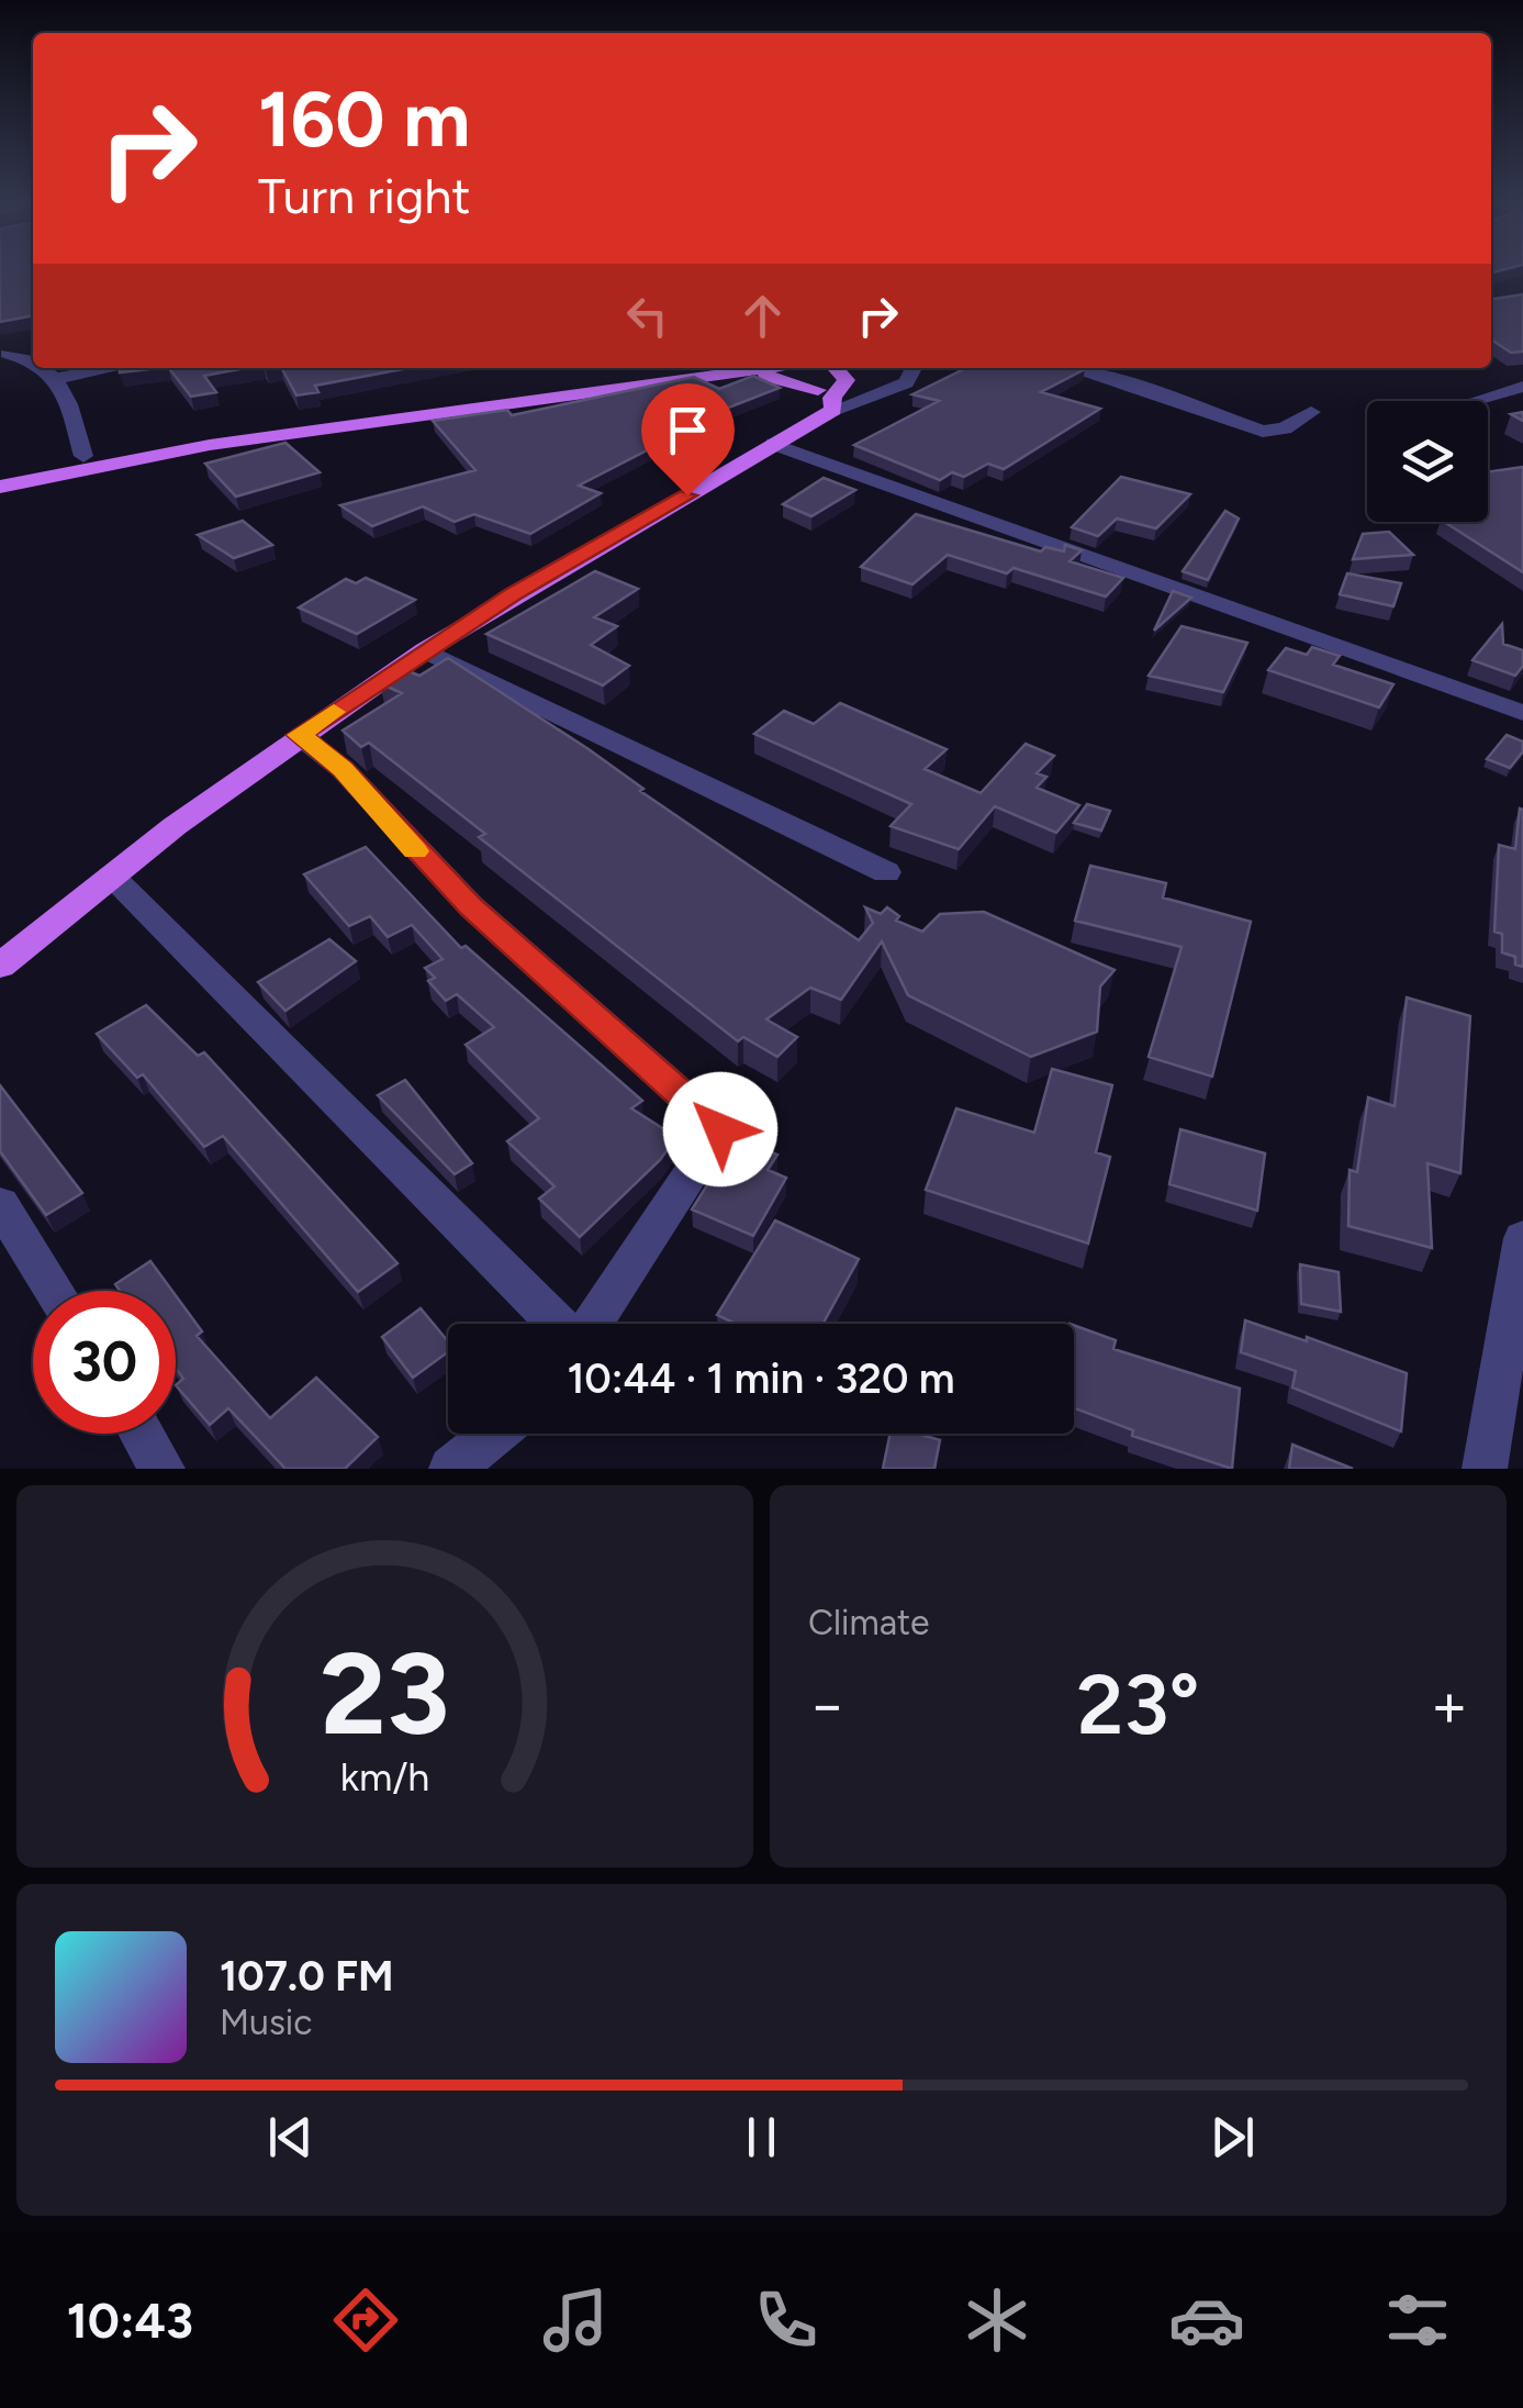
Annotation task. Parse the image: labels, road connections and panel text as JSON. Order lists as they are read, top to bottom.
{
  "page": {
    "turn": ["160 m", "Turn right"],
    "limit": "30",
    "trip": "10:44 · 1 min · 320 m",
    "tile": "Climate",
    "heat": ["−", "23°", "+"],
    "song": ["107.0 FM", "Music"],
    "tabs": "10:43",
    "gauge": ["23", "km/h"]
  }
}
